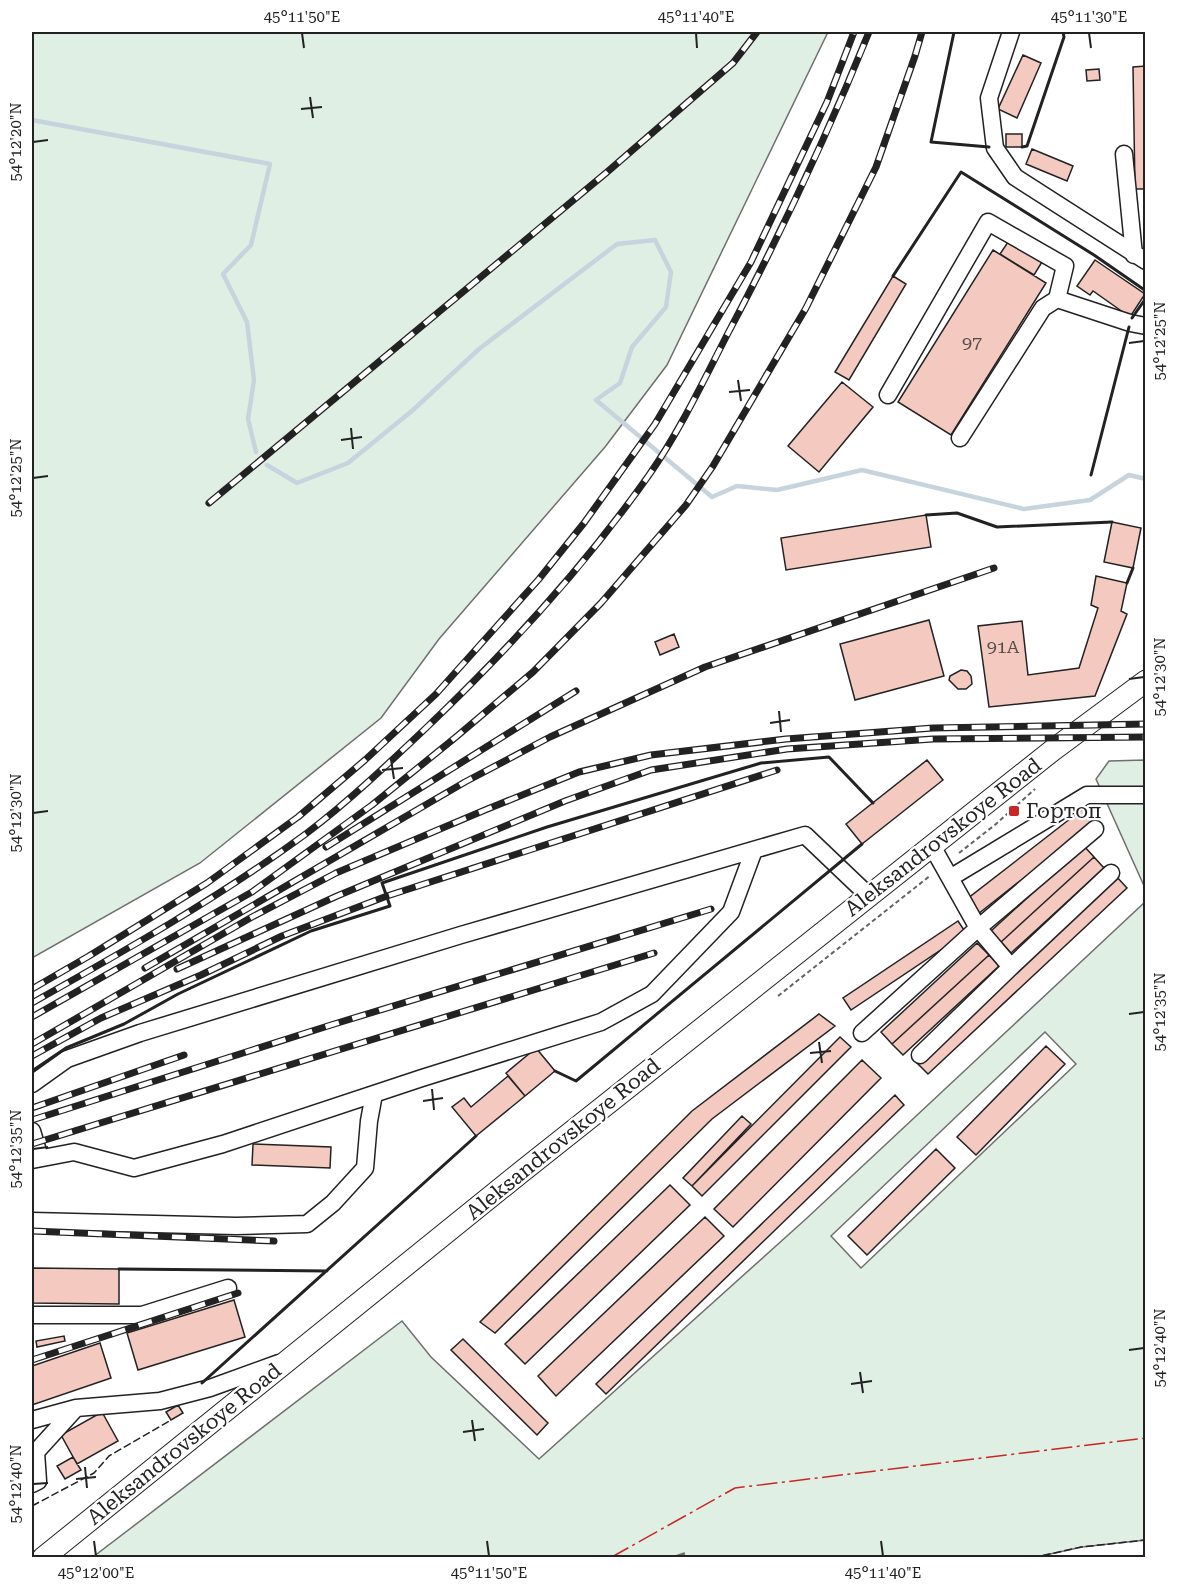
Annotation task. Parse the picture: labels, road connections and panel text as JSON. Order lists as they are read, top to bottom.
{
  "streets": {
    "main road": ["Aleksandrovskoye Road"]
  },
  "places": {
    "transit": ["Гортоп"]
  },
  "house_numbers": ["97", "91А"],
  "coordinates": [
    "45°11'50\"E",
    "45°11'40\"E",
    "45°11'30\"E",
    "54°12'20\"N",
    "54°12'25\"N",
    "54°12'30\"N",
    "54°12'35\"N",
    "54°12'40\"N",
    "45°12'00\"E"
  ]
}
